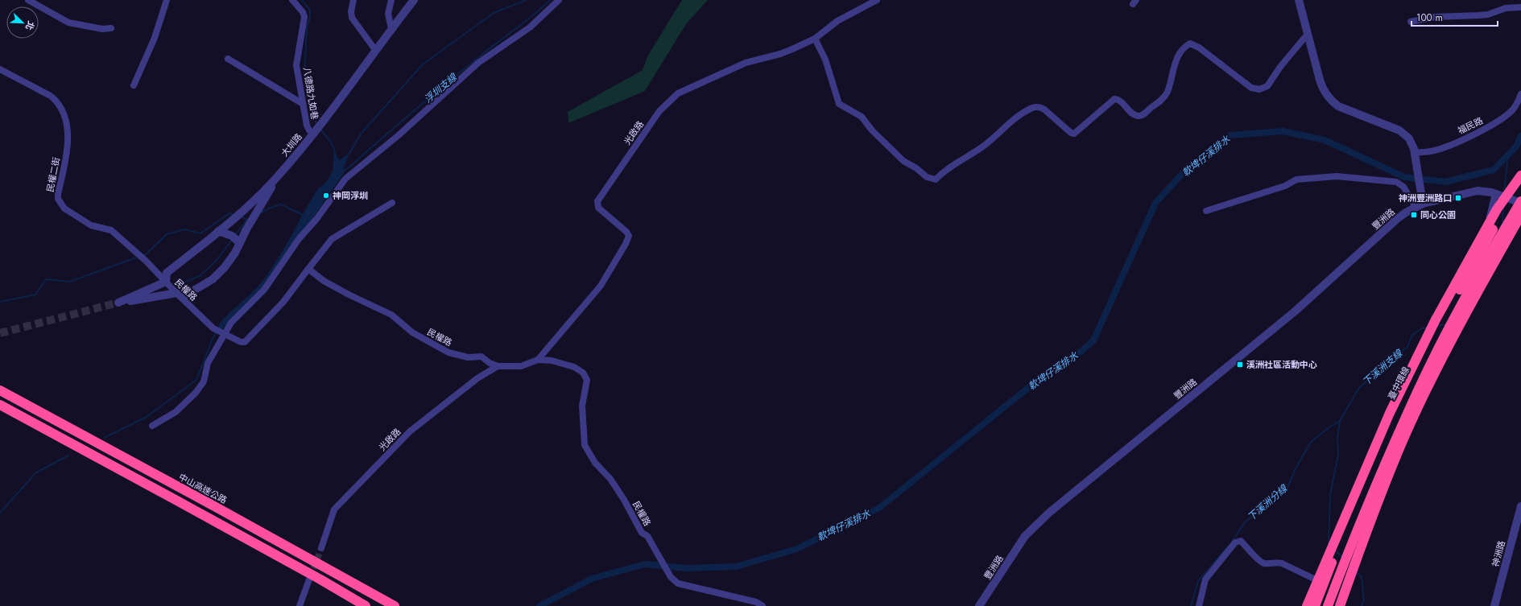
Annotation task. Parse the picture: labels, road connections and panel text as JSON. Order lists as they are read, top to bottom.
{
  "streets": {
    "highway": ["臺中環線", "中山高速公路"],
    "street": [
      "八德路九如巷",
      "福民路",
      "光啟路",
      "大圳路",
      "民權二街",
      "豐洲路",
      "民權路",
      "神洲路"
    ]
  },
  "crossings": [
    ["八德路九如巷", "大圳路"],
    ["光啟路", "民權路"],
    ["大圳路", "民權二街"],
    ["大圳路", "民權路"],
    ["民權二街", "民權路"]
  ],
  "water": [
    "浮圳支線",
    "軟埤仔溪排水",
    "下溪洲支線",
    "下溪洲分線"
  ],
  "places": {
    "other": ["神岡浮圳"],
    "transit": ["神洲豐洲路口", "同心公園", "溪洲社區活動中心"]
  },
  "scale_bar": "100 m",
  "north": "bottom right"
}
